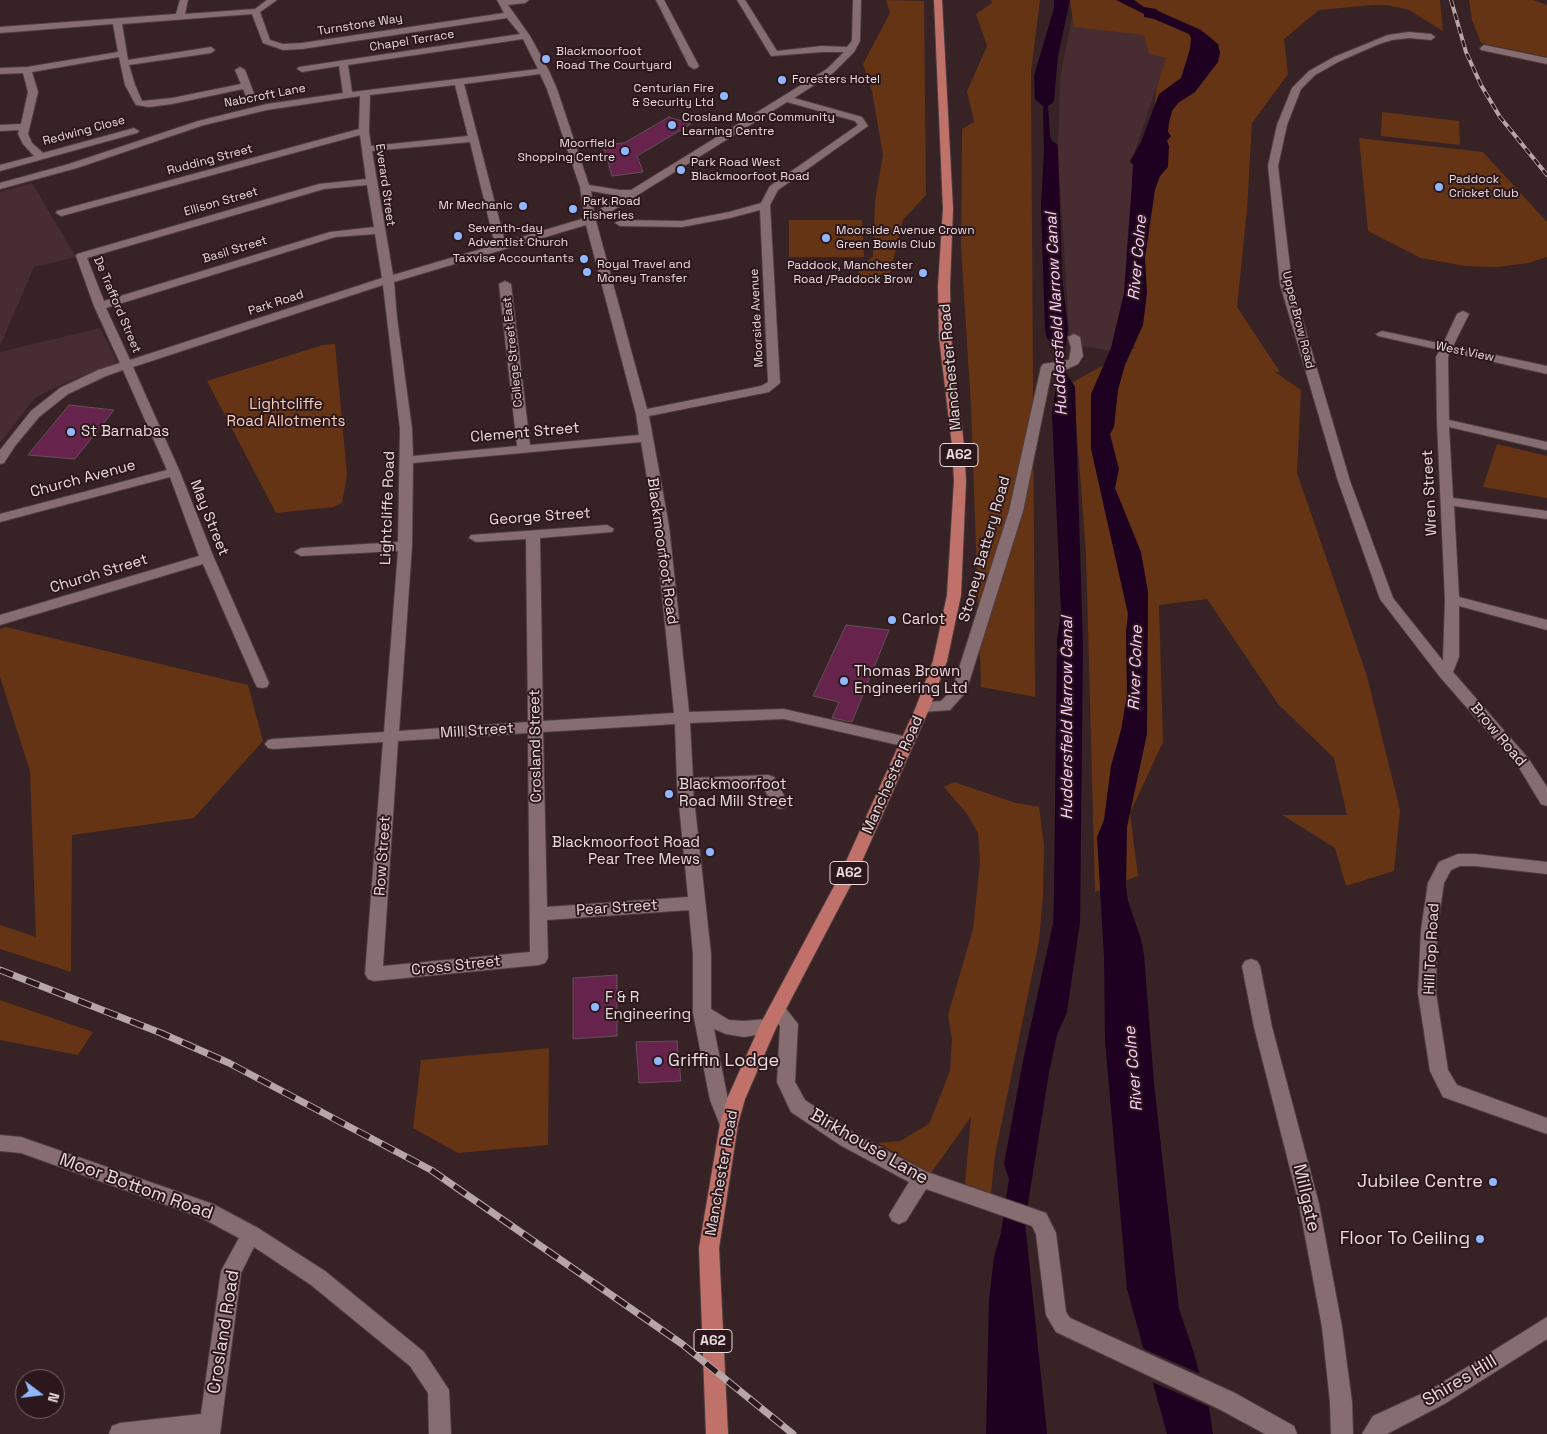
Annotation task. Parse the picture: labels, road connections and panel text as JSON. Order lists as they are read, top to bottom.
{
  "streets": {
    "main road": ["Manchester Road", "A62"],
    "street": [
      "Turnstone Way",
      "Chapel Terrace",
      "Nabcroft Lane",
      "Redwing Close",
      "Rudding Street",
      "Everard Street",
      "Ellison Street",
      "Basil Street",
      "Park Road",
      "De Trafford Street",
      "Moorside Avenue",
      "Upper Brow Road",
      "College Street East",
      "West View",
      "Clement Street",
      "Church Avenue",
      "Wren Street",
      "Lightcliffe Road",
      "George Street",
      "May Street",
      "Stoney Battery Road",
      "Blackmoorfoot Road",
      "Church Street",
      "Mill Street",
      "Brow Road",
      "Crosland Street",
      "Row Street",
      "Pear Street",
      "Hill Top Road",
      "Cross Street",
      "Birkhouse Lane",
      "Moor Bottom Road",
      "Millgate",
      "Crosland Road",
      "Shires Hill"
    ]
  },
  "crossings": [
    ["Turnstone Way", "Blackmoorfoot Road"],
    ["Chapel Terrace", "Blackmoorfoot Road"],
    ["Nabcroft Lane", "Everard Street"],
    ["Nabcroft Lane", "Blackmoorfoot Road"],
    ["Rudding Street", "Everard Street"],
    ["Everard Street", "Ellison Street"],
    ["Everard Street", "Basil Street"],
    ["Everard Street", "Park Road"],
    ["Everard Street", "Lightcliffe Road"],
    ["Ellison Street", "De Trafford Street"],
    ["Basil Street", "De Trafford Street"],
    ["Park Road", "De Trafford Street"],
    ["Park Road", "Lightcliffe Road"],
    ["Park Road", "May Street"],
    ["Park Road", "Blackmoorfoot Road"],
    ["De Trafford Street", "May Street"],
    ["Moorside Avenue", "Blackmoorfoot Road"],
    ["Upper Brow Road", "Wren Street"],
    ["Upper Brow Road", "Brow Road"],
    ["College Street East", "Clement Street"],
    ["West View", "Wren Street"],
    ["Manchester Road", "Stoney Battery Road"],
    ["Manchester Road", "Blackmoorfoot Road"],
    ["Manchester Road", "Mill Street"],
    ["Manchester Road", "Birkhouse Lane"],
    ["Clement Street", "Lightcliffe Road"],
    ["Clement Street", "Blackmoorfoot Road"],
    ["Church Avenue", "May Street"],
    ["Wren Street", "Brow Road"],
    ["Lightcliffe Road", "Mill Street"],
    ["Lightcliffe Road", "Row Street"],
    ["George Street", "Crosland Street"],
    ["May Street", "Church Street"],
    ["Blackmoorfoot Road", "Mill Street"],
    ["Blackmoorfoot Road", "Pear Street"],
    ["Mill Street", "Crosland Street"],
    ["Mill Street", "Row Street"],
    ["Crosland Street", "Pear Street"],
    ["Crosland Street", "Cross Street"],
    ["Row Street", "Cross Street"],
    ["Moor Bottom Road", "Crosland Road"]
  ],
  "water": ["River Colne", "Huddersfield Narrow Canal"],
  "parks": ["Lightcliffe Road Allotments"],
  "places": [
    "Blackmoorfoot Road The Courtyard",
    "Foresters Hotel",
    "Centurian Fire & Security Ltd",
    "Crosland Moor Community Learning Centre",
    "Moorfield Shopping Centre",
    "Park Road West Blackmoorfoot Road",
    "Paddock Cricket Club",
    "Mr Mechanic",
    "Park Road Fisheries",
    "Seventh-day Adventist Church",
    "Moorside Avenue Crown Green Bowls Club",
    "Taxvise Accountants",
    "Royal Travel and Money Transfer",
    "Paddock, Manchester Road /Paddock Brow",
    "St Barnabas",
    "Carlot",
    "Thomas Brown Engineering Ltd",
    "Blackmoorfoot Road Mill Street",
    "Blackmoorfoot Road Pear Tree Mews",
    "F & R Engineering",
    "Griffin Lodge",
    "Jubilee Centre",
    "Floor To Ceiling"
  ],
  "north": "right"
}
